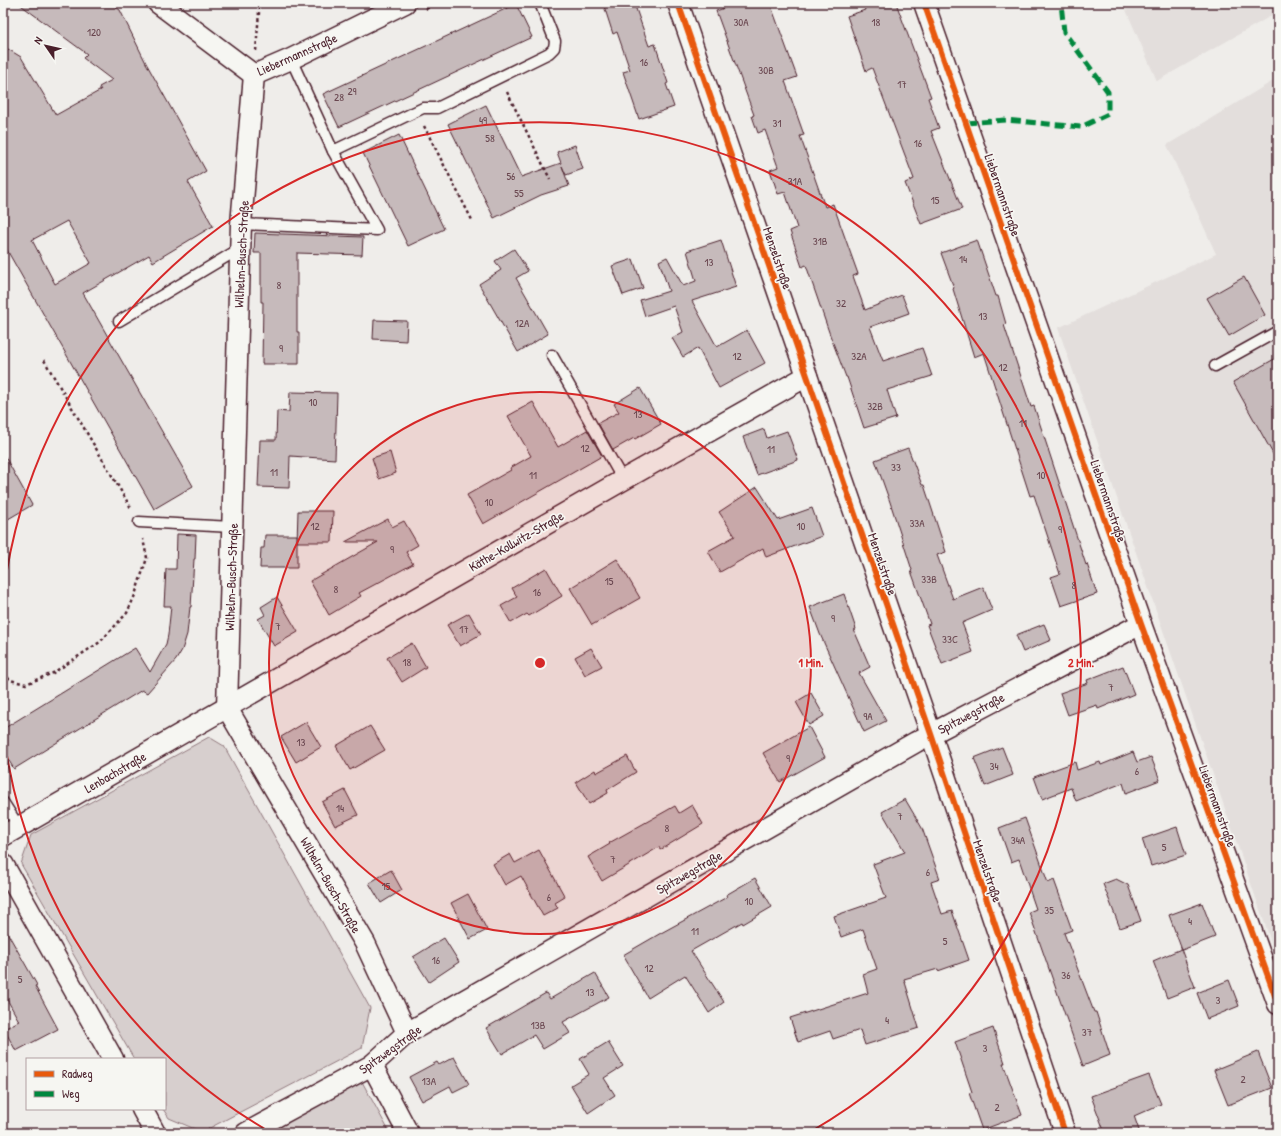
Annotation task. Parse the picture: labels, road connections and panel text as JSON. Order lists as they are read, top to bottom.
{
  "streets": {
    "street": [
      "Liebermannstraße",
      "Wilhelm-Busch-Straße",
      "Menzelstraße",
      "Käthe-Kollwitz-Straße",
      "Spitzwegstraße",
      "Lenbachstraße"
    ]
  },
  "crossings": [
    ["Liebermannstraße", "Wilhelm-Busch-Straße"],
    ["Liebermannstraße", "Spitzwegstraße"],
    ["Wilhelm-Busch-Straße", "Käthe-Kollwitz-Straße"],
    ["Wilhelm-Busch-Straße", "Spitzwegstraße"],
    ["Wilhelm-Busch-Straße", "Lenbachstraße"],
    ["Menzelstraße", "Käthe-Kollwitz-Straße"],
    ["Menzelstraße", "Spitzwegstraße"],
    ["Käthe-Kollwitz-Straße", "Lenbachstraße"]
  ],
  "house_numbers": [
    "30A",
    "18",
    "120",
    "16",
    "30B",
    "17",
    "29",
    "28",
    "49",
    "31",
    "58",
    "16",
    "56",
    "31A",
    "55",
    "15",
    "31B",
    "14",
    "13",
    "8",
    "32",
    "13",
    "12A",
    "9",
    "12",
    "32A",
    "12",
    "10",
    "32B",
    "13",
    "11",
    "12",
    "11",
    "33",
    "11",
    "11",
    "10",
    "10",
    "33A",
    "12",
    "10",
    "9",
    "9",
    "33B",
    "15",
    "8",
    "8",
    "16",
    "9",
    "7",
    "17",
    "33C",
    "18",
    "7",
    "9A",
    "13",
    "9",
    "34",
    "6",
    "14",
    "7",
    "8",
    "34A",
    "5",
    "7",
    "6",
    "15",
    "6",
    "10",
    "35",
    "4",
    "11",
    "5",
    "16",
    "12",
    "36",
    "5",
    "13",
    "3",
    "4",
    "13B",
    "37",
    "3",
    "2",
    "13A",
    "2"
  ],
  "legend": ["Radweg", "Weg"],
  "north": "top left",
  "rings": ["1 Min.", "2 Min."]
}
